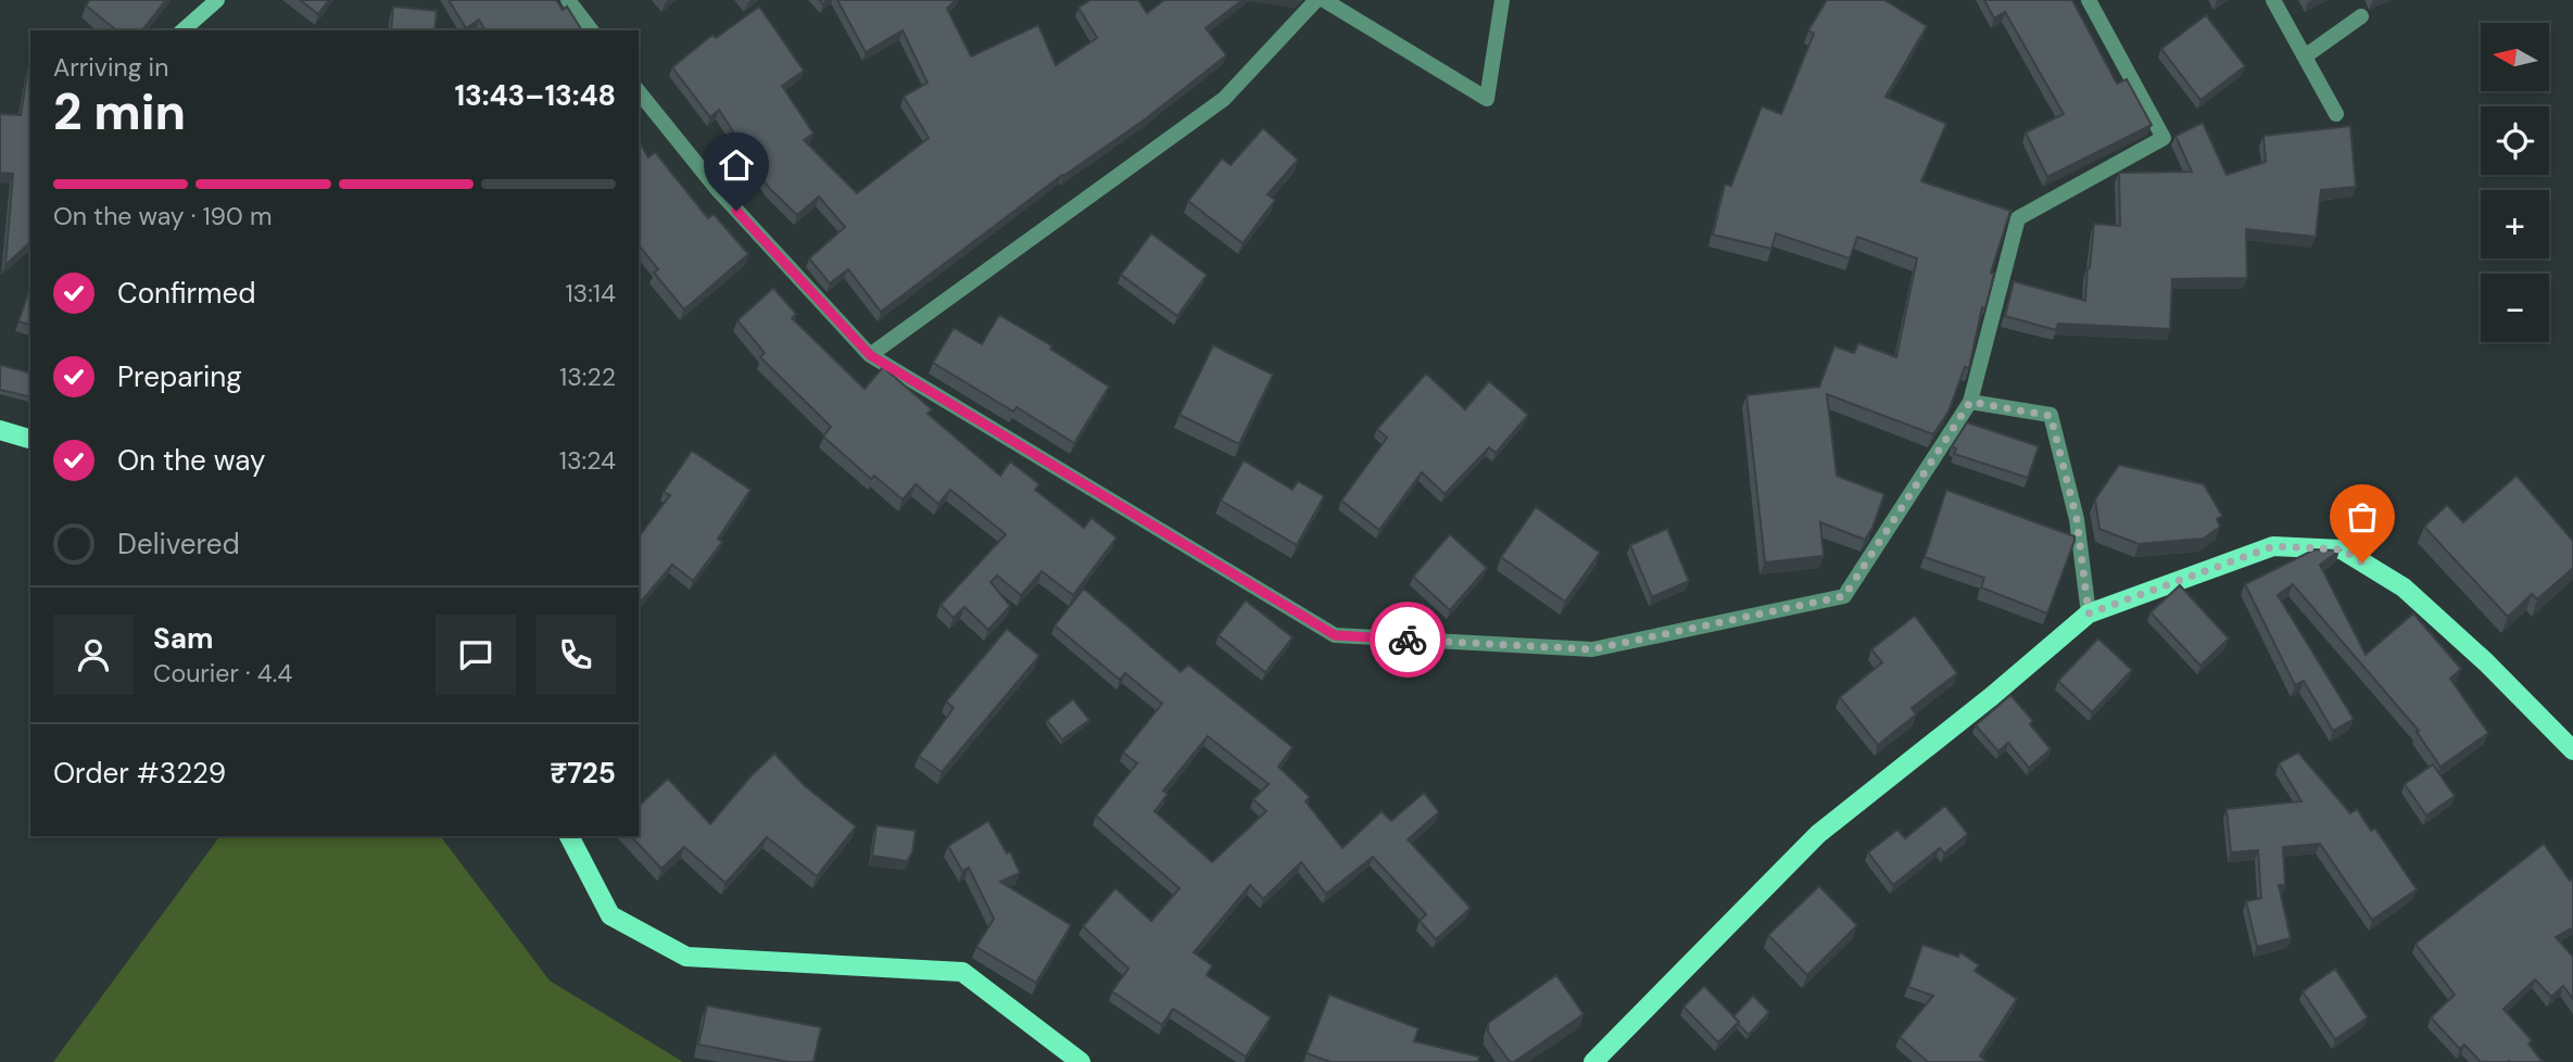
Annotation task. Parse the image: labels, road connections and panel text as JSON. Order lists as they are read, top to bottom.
{
  "north": "left",
  "page": {
    "map_buttons": ["+", "−"],
    "heading": ["2 min", "Arriving in", "13:43–13:48"],
    "panel": [
      "Sam",
      "Courier · 4.4",
      "Order #3229",
      "₹725"
    ],
    "bar": "On the way · 190 m",
    "list": [
      ["Confirmed", "13:14"],
      ["Preparing", "13:22"],
      ["On the way", "13:24"],
      "Delivered"
    ]
  }
}
